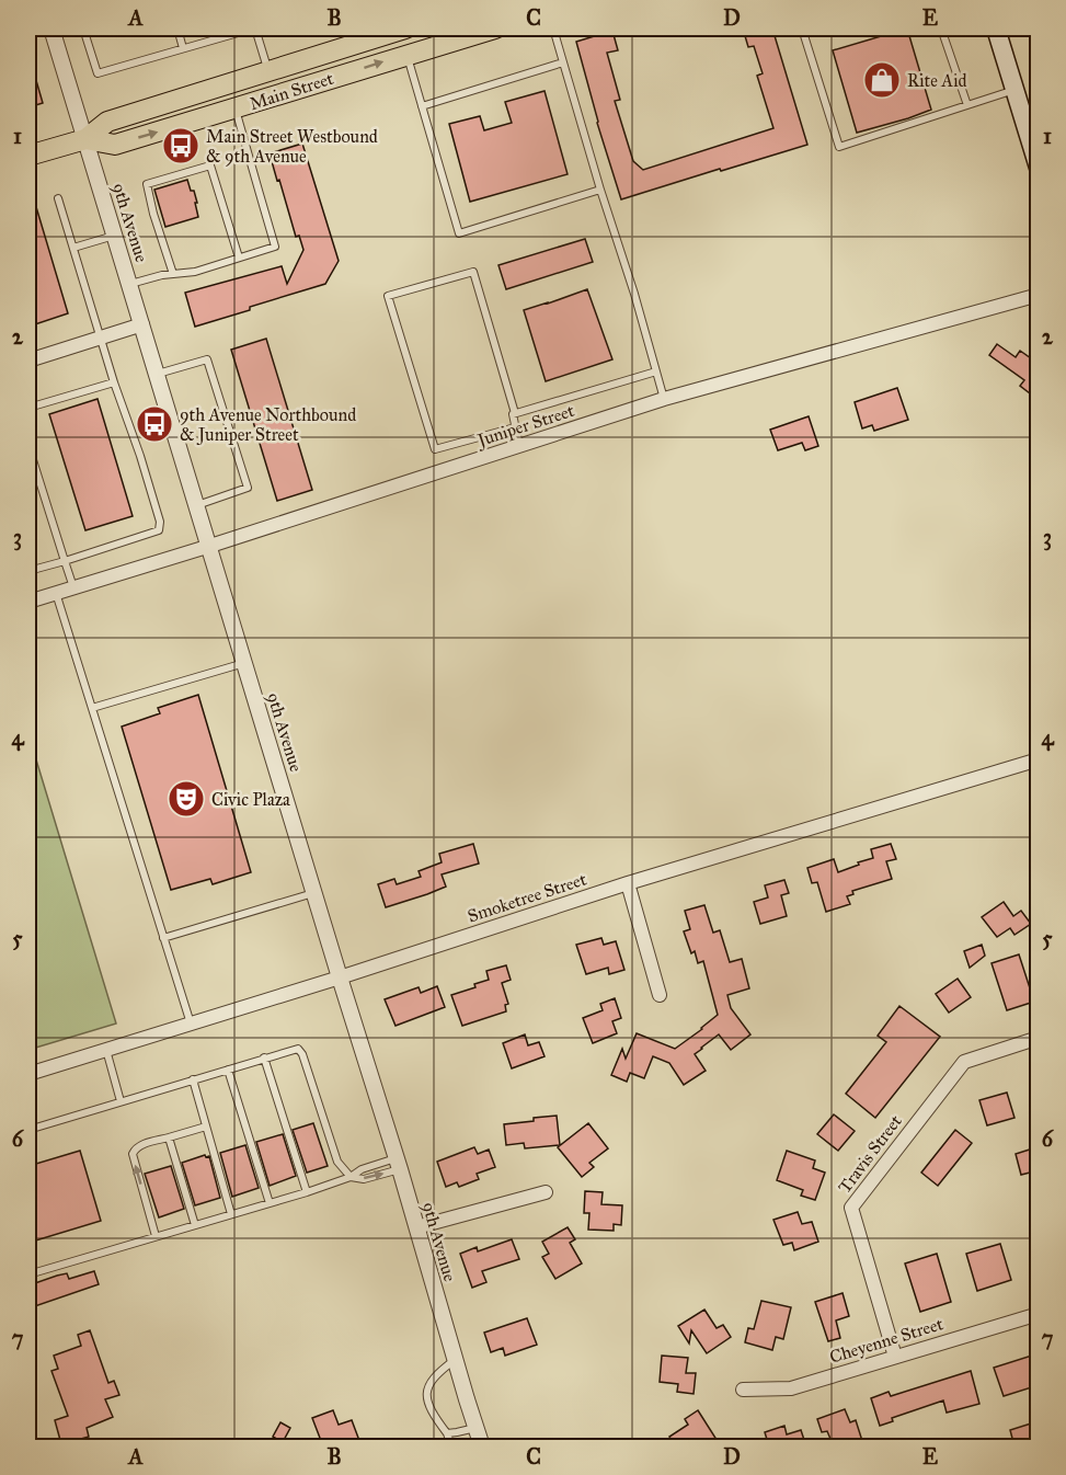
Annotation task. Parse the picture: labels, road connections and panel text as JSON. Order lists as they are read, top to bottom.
{
  "streets": {
    "main road": ["Main Street"],
    "street": [
      "9th Avenue",
      "Juniper Street",
      "Smoketree Street",
      "Travis Street",
      "Cheyenne Street"
    ]
  },
  "crossings": [
    ["Main Street", "9th Avenue"],
    ["9th Avenue", "Juniper Street"],
    ["9th Avenue", "Smoketree Street"],
    ["Travis Street", "Cheyenne Street"]
  ],
  "places": {
    "shop": ["Rite Aid"],
    "bus stop": ["Main Street Westbound & 9th Avenue", "9th Avenue Northbound & Juniper Street"],
    "theatre": ["Civic Plaza"]
  },
  "grid": {
    "columns": [
      "A",
      "B",
      "C",
      "D",
      "E"
    ],
    "rows": [
      "1",
      "2",
      "3",
      "4",
      "5",
      "6",
      "7"
    ]
  }
}
